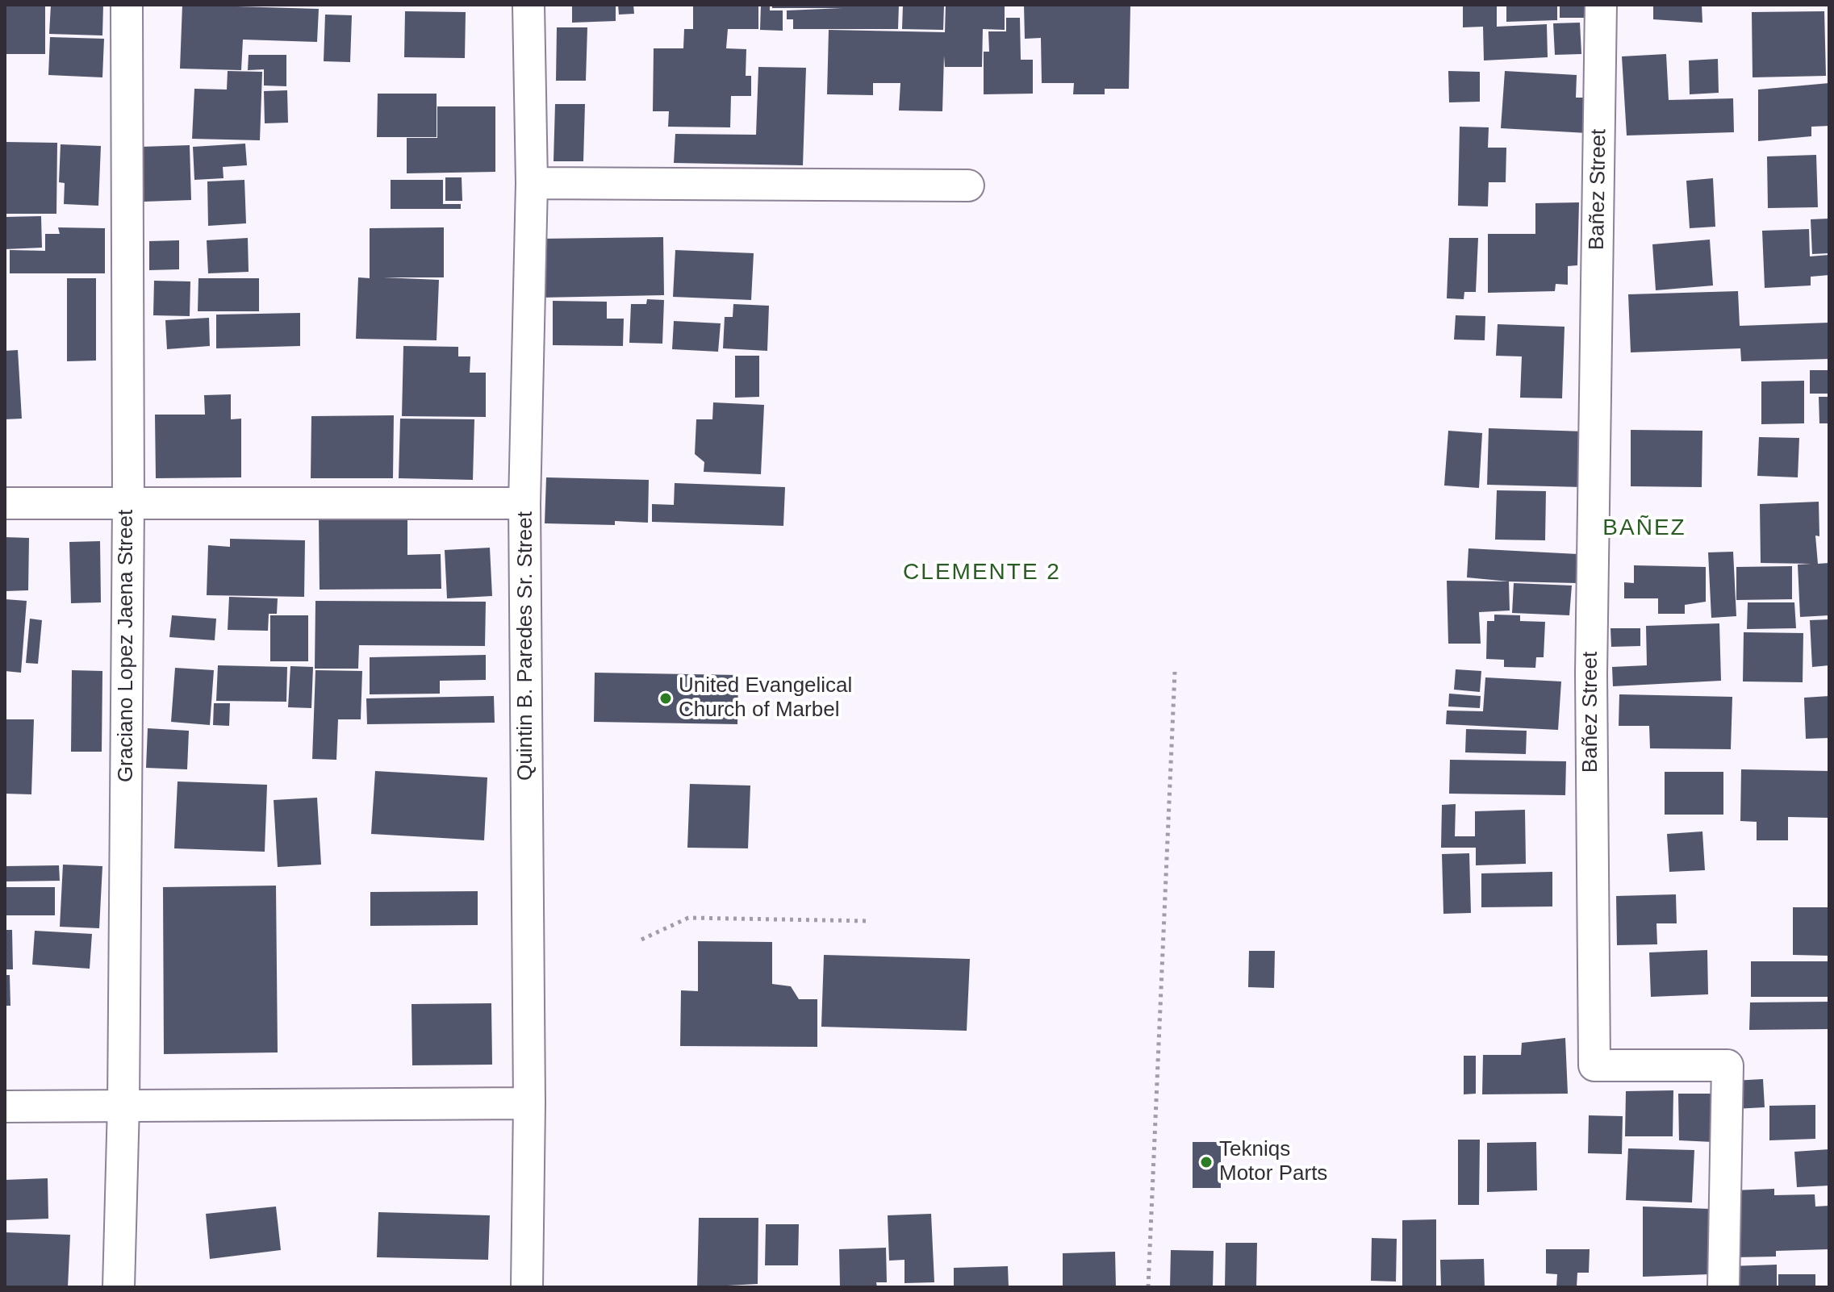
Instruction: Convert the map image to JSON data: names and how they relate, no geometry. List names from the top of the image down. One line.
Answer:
{"streets":{"street":["Bañez Street","Graciano Lopez Jaena Street","Quintin B. Paredes Sr. Street"]},"districts":["BAÑEZ","CLEMENTE 2"],"places":["United Evangelical Church of Marbel","Tekniqs Motor Parts"]}
